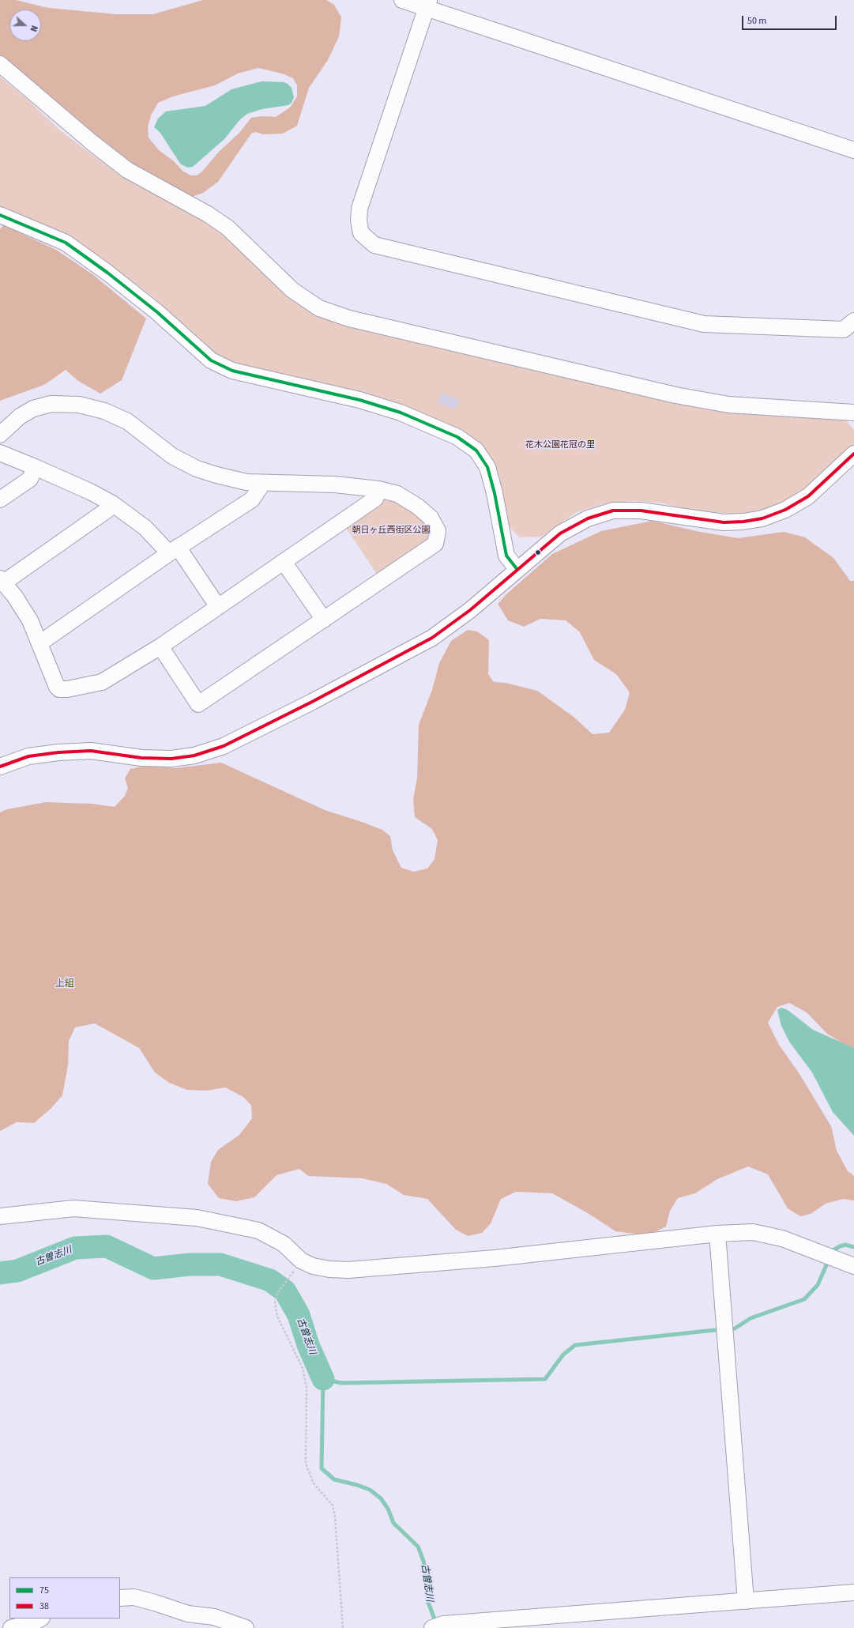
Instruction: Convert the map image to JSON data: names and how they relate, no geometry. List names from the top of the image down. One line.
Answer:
{"districts":["上組"],"water":["古曽志川"],"parks":["花木公園花冠の里","朝日ヶ丘西街区公園"],"lines":["transit line 75","transit line 38"],"legend":["75","38"],"scale_bar":"50 m","north":"right"}
